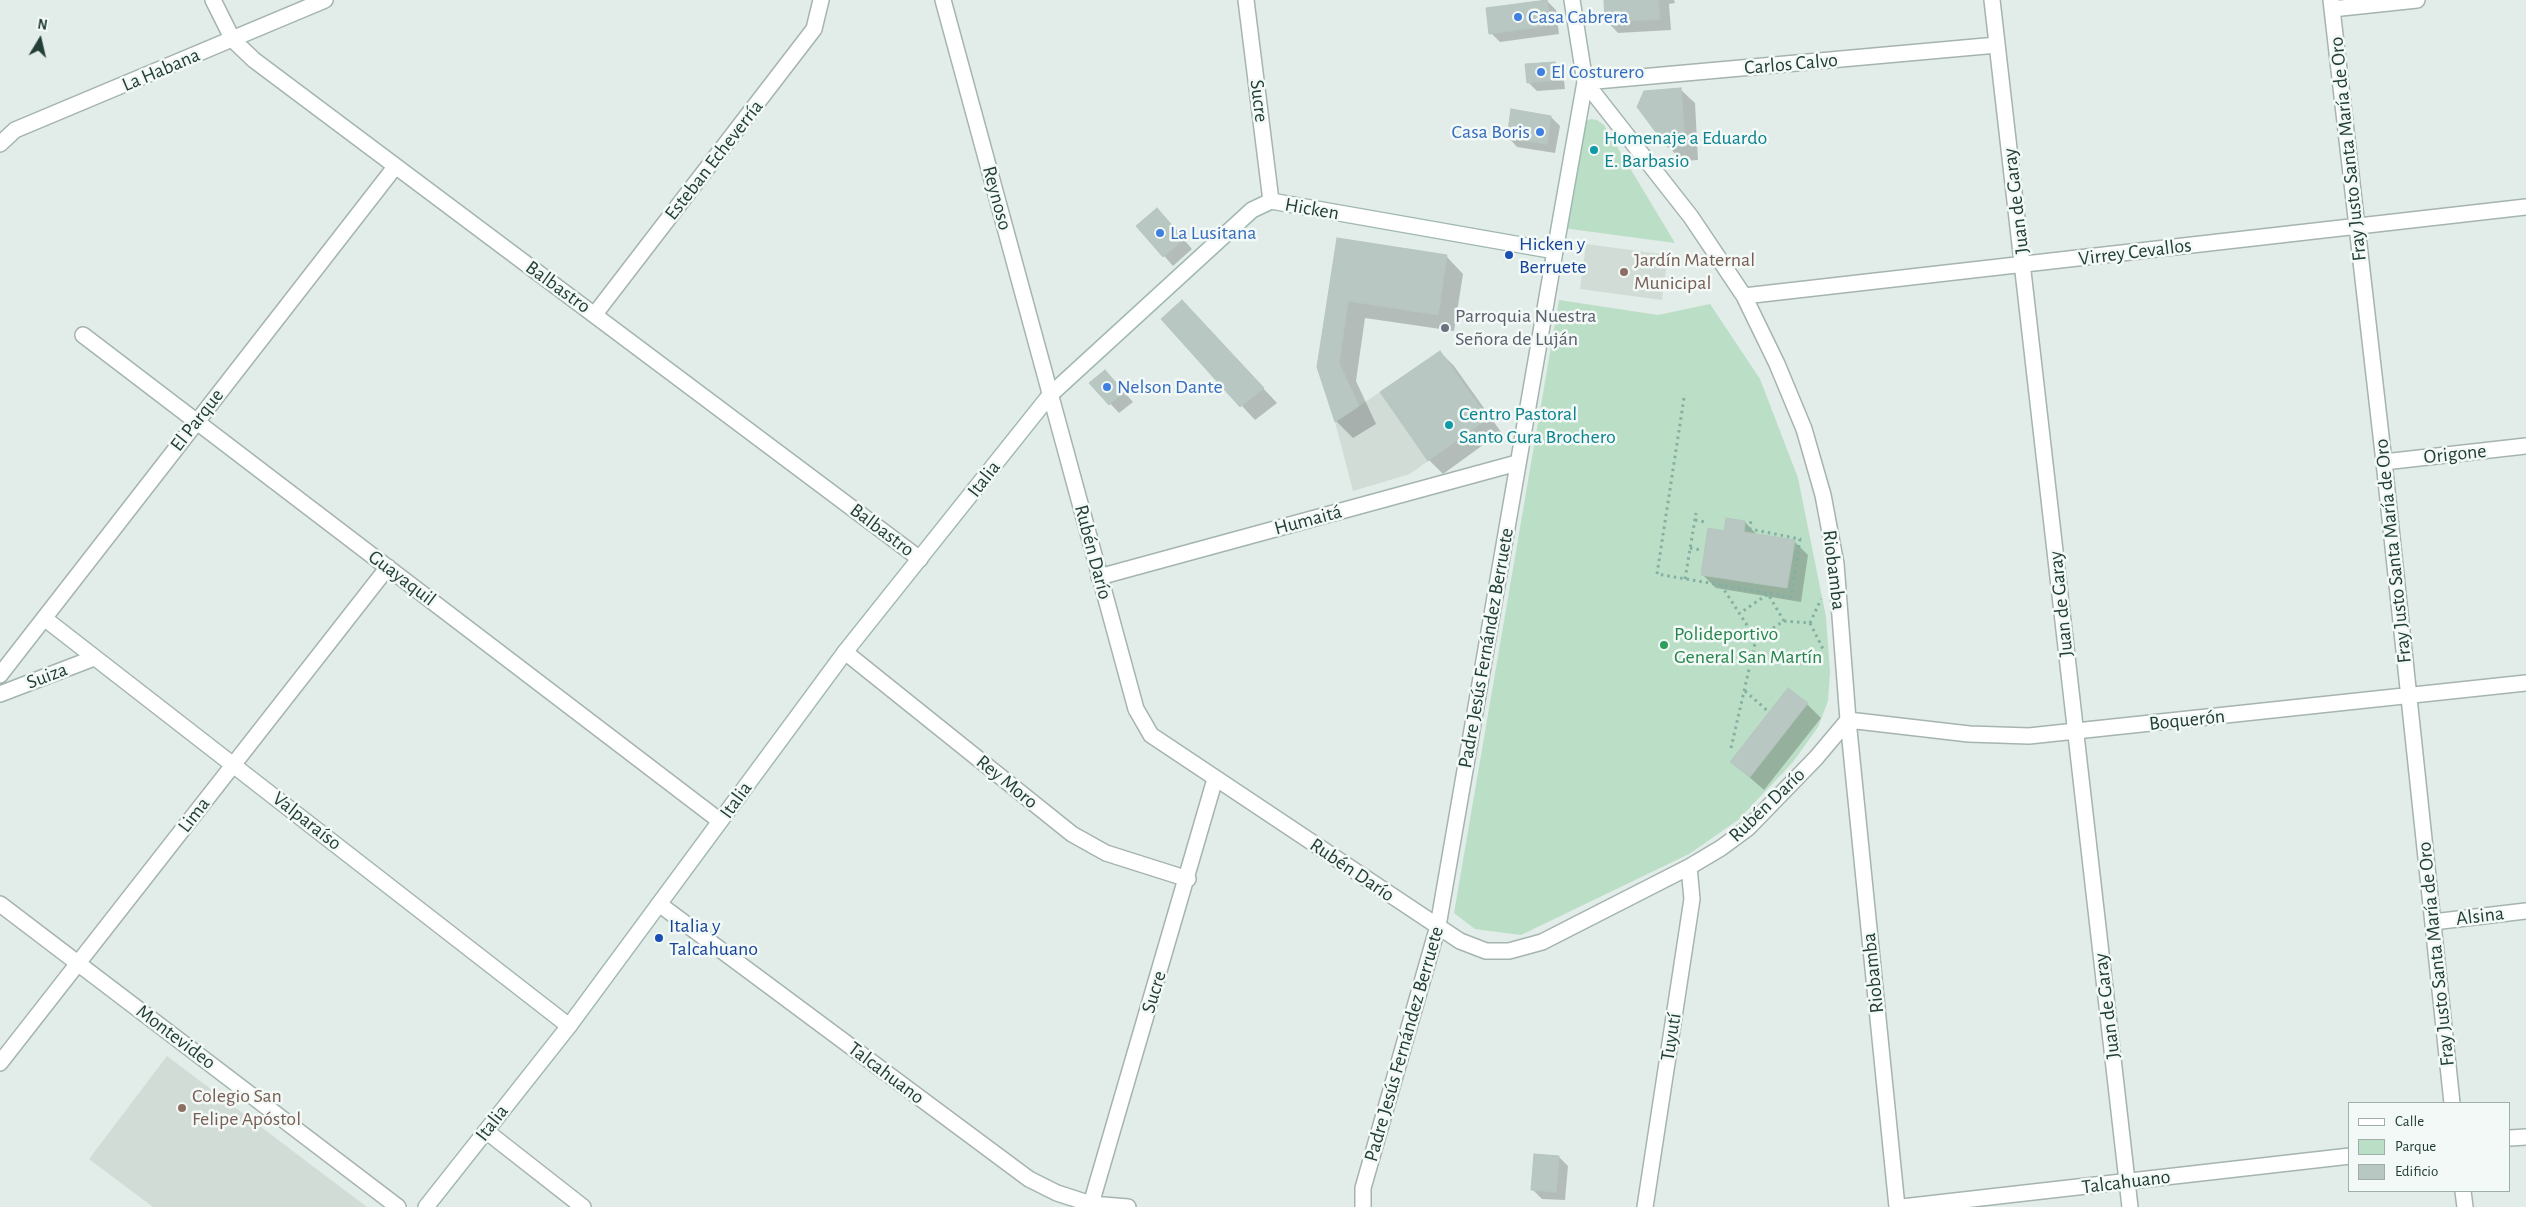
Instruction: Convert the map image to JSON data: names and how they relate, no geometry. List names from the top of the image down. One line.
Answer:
{"streets":{"street":["Carlos Calvo","La Habana","Sucre","Fray Justo Santa María de Oro","Esteban Echeverría","Reynoso","Juan de Garay","Hicken","Virrey Cevallos","Balbastro","El Parque","Origone","Italia","Humaitá","Rubén Darío","Riobamba","Guayaquil","Padre Jesús Fernández Berruete","Suiza","Boquerón","Rey Moro","Lima","Valparaíso","Alsina","Montevideo","Tuyutí","Talcahuano"]},"crossings":[["Carlos Calvo","Juan de Garay"],["Carlos Calvo","Riobamba"],["Carlos Calvo","Padre Jesús Fernández Berruete"],["La Habana","Balbastro"],["Sucre","Hicken"],["Sucre","Rubén Darío"],["Sucre","Rey Moro"],["Sucre","Talcahuano"],["Fray Justo Santa María de Oro","Virrey Cevallos"],["Fray Justo Santa María de Oro","Origone"],["Fray Justo Santa María de Oro","Boquerón"],["Fray Justo Santa María de Oro","Alsina"],["Esteban Echeverría","Balbastro"],["Reynoso","Hicken"],["Reynoso","Italia"],["Reynoso","Rubén Darío"],["Juan de Garay","Virrey Cevallos"],["Juan de Garay","Boquerón"],["Juan de Garay","Talcahuano"],["Hicken","Italia"],["Hicken","Rubén Darío"],["Hicken","Padre Jesús Fernández Berruete"],["Virrey Cevallos","Riobamba"],["Balbastro","El Parque"],["Balbastro","Italia"],["El Parque","Guayaquil"],["El Parque","Valparaíso"],["Italia","Rubén Darío"],["Italia","Guayaquil"],["Italia","Rey Moro"],["Italia","Valparaíso"],["Italia","Talcahuano"],["Humaitá","Rubén Darío"],["Humaitá","Padre Jesús Fernández Berruete"],["Rubén Darío","Riobamba"],["Rubén Darío","Padre Jesús Fernández Berruete"],["Rubén Darío","Boquerón"],["Rubén Darío","Tuyutí"],["Riobamba","Padre Jesús Fernández Berruete"],["Riobamba","Boquerón"],["Guayaquil","Lima"],["Suiza","Valparaíso"],["Lima","Valparaíso"],["Lima","Montevideo"]],"places":["Casa Cabrera","El Costurero","Casa Boris","Homenaje a Eduardo E. Barbasio","La Lusitana","Hicken y Berruete","Jardín Maternal Municipal","Parroquia Nuestra Señora de Luján","Nelson Dante","Centro Pastoral Santo Cura Brochero","Polideportivo General San Martín","Italia y Talcahuano","Colegio San Felipe Apóstol"],"legend":["Calle","Parque","Edificio"],"north":"top"}
